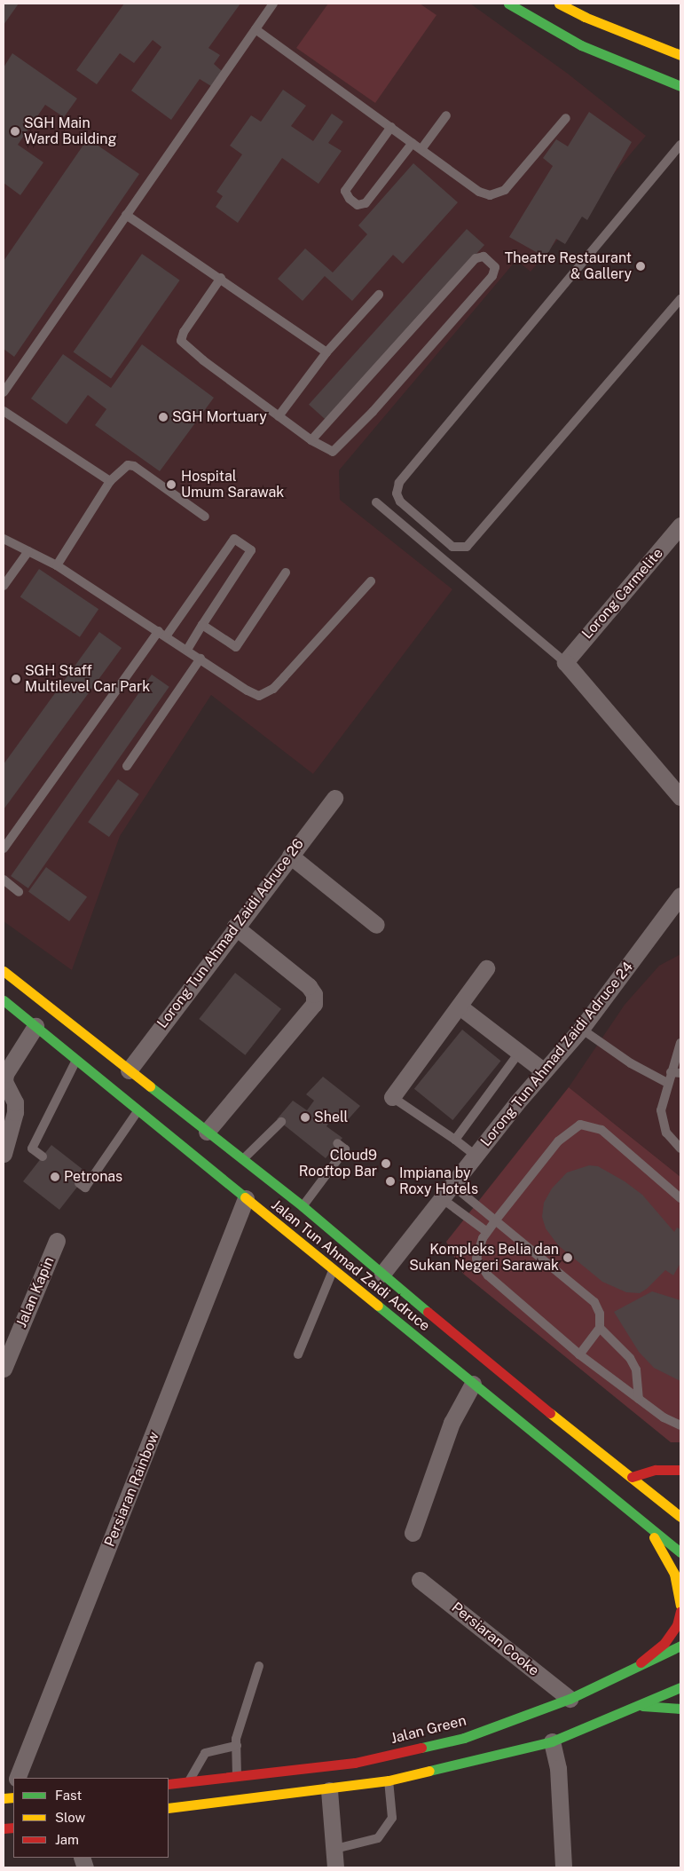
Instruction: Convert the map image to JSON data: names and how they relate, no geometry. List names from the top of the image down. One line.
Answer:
{"streets":{"main road":["Jalan Tun Ahmad Zaidi Adruce","Jalan Green"],"street":["Lorong Carmelite","Lorong Tun Ahmad Zaidi Adruce 26","Lorong Tun Ahmad Zaidi Adruce 24","Jalan Kapin","Persiaran Rainbow","Persiaran Cooke"]},"crossings":[["Lorong Tun Ahmad Zaidi Adruce 26","Jalan Tun Ahmad Zaidi Adruce"],["Lorong Tun Ahmad Zaidi Adruce 24","Jalan Tun Ahmad Zaidi Adruce"],["Jalan Tun Ahmad Zaidi Adruce","Persiaran Rainbow"],["Persiaran Cooke","Jalan Green"]],"places":["SGH Main Ward Building","Theatre Restaurant & Gallery","SGH Mortuary","Hospital Umum Sarawak","SGH Staff Multilevel Car Park","Shell","Cloud9 Rooftop Bar","Petronas","Impiana by Roxy Hotels","Kompleks Belia dan Sukan Negeri Sarawak"],"legend":["Fast","Slow","Jam"]}
